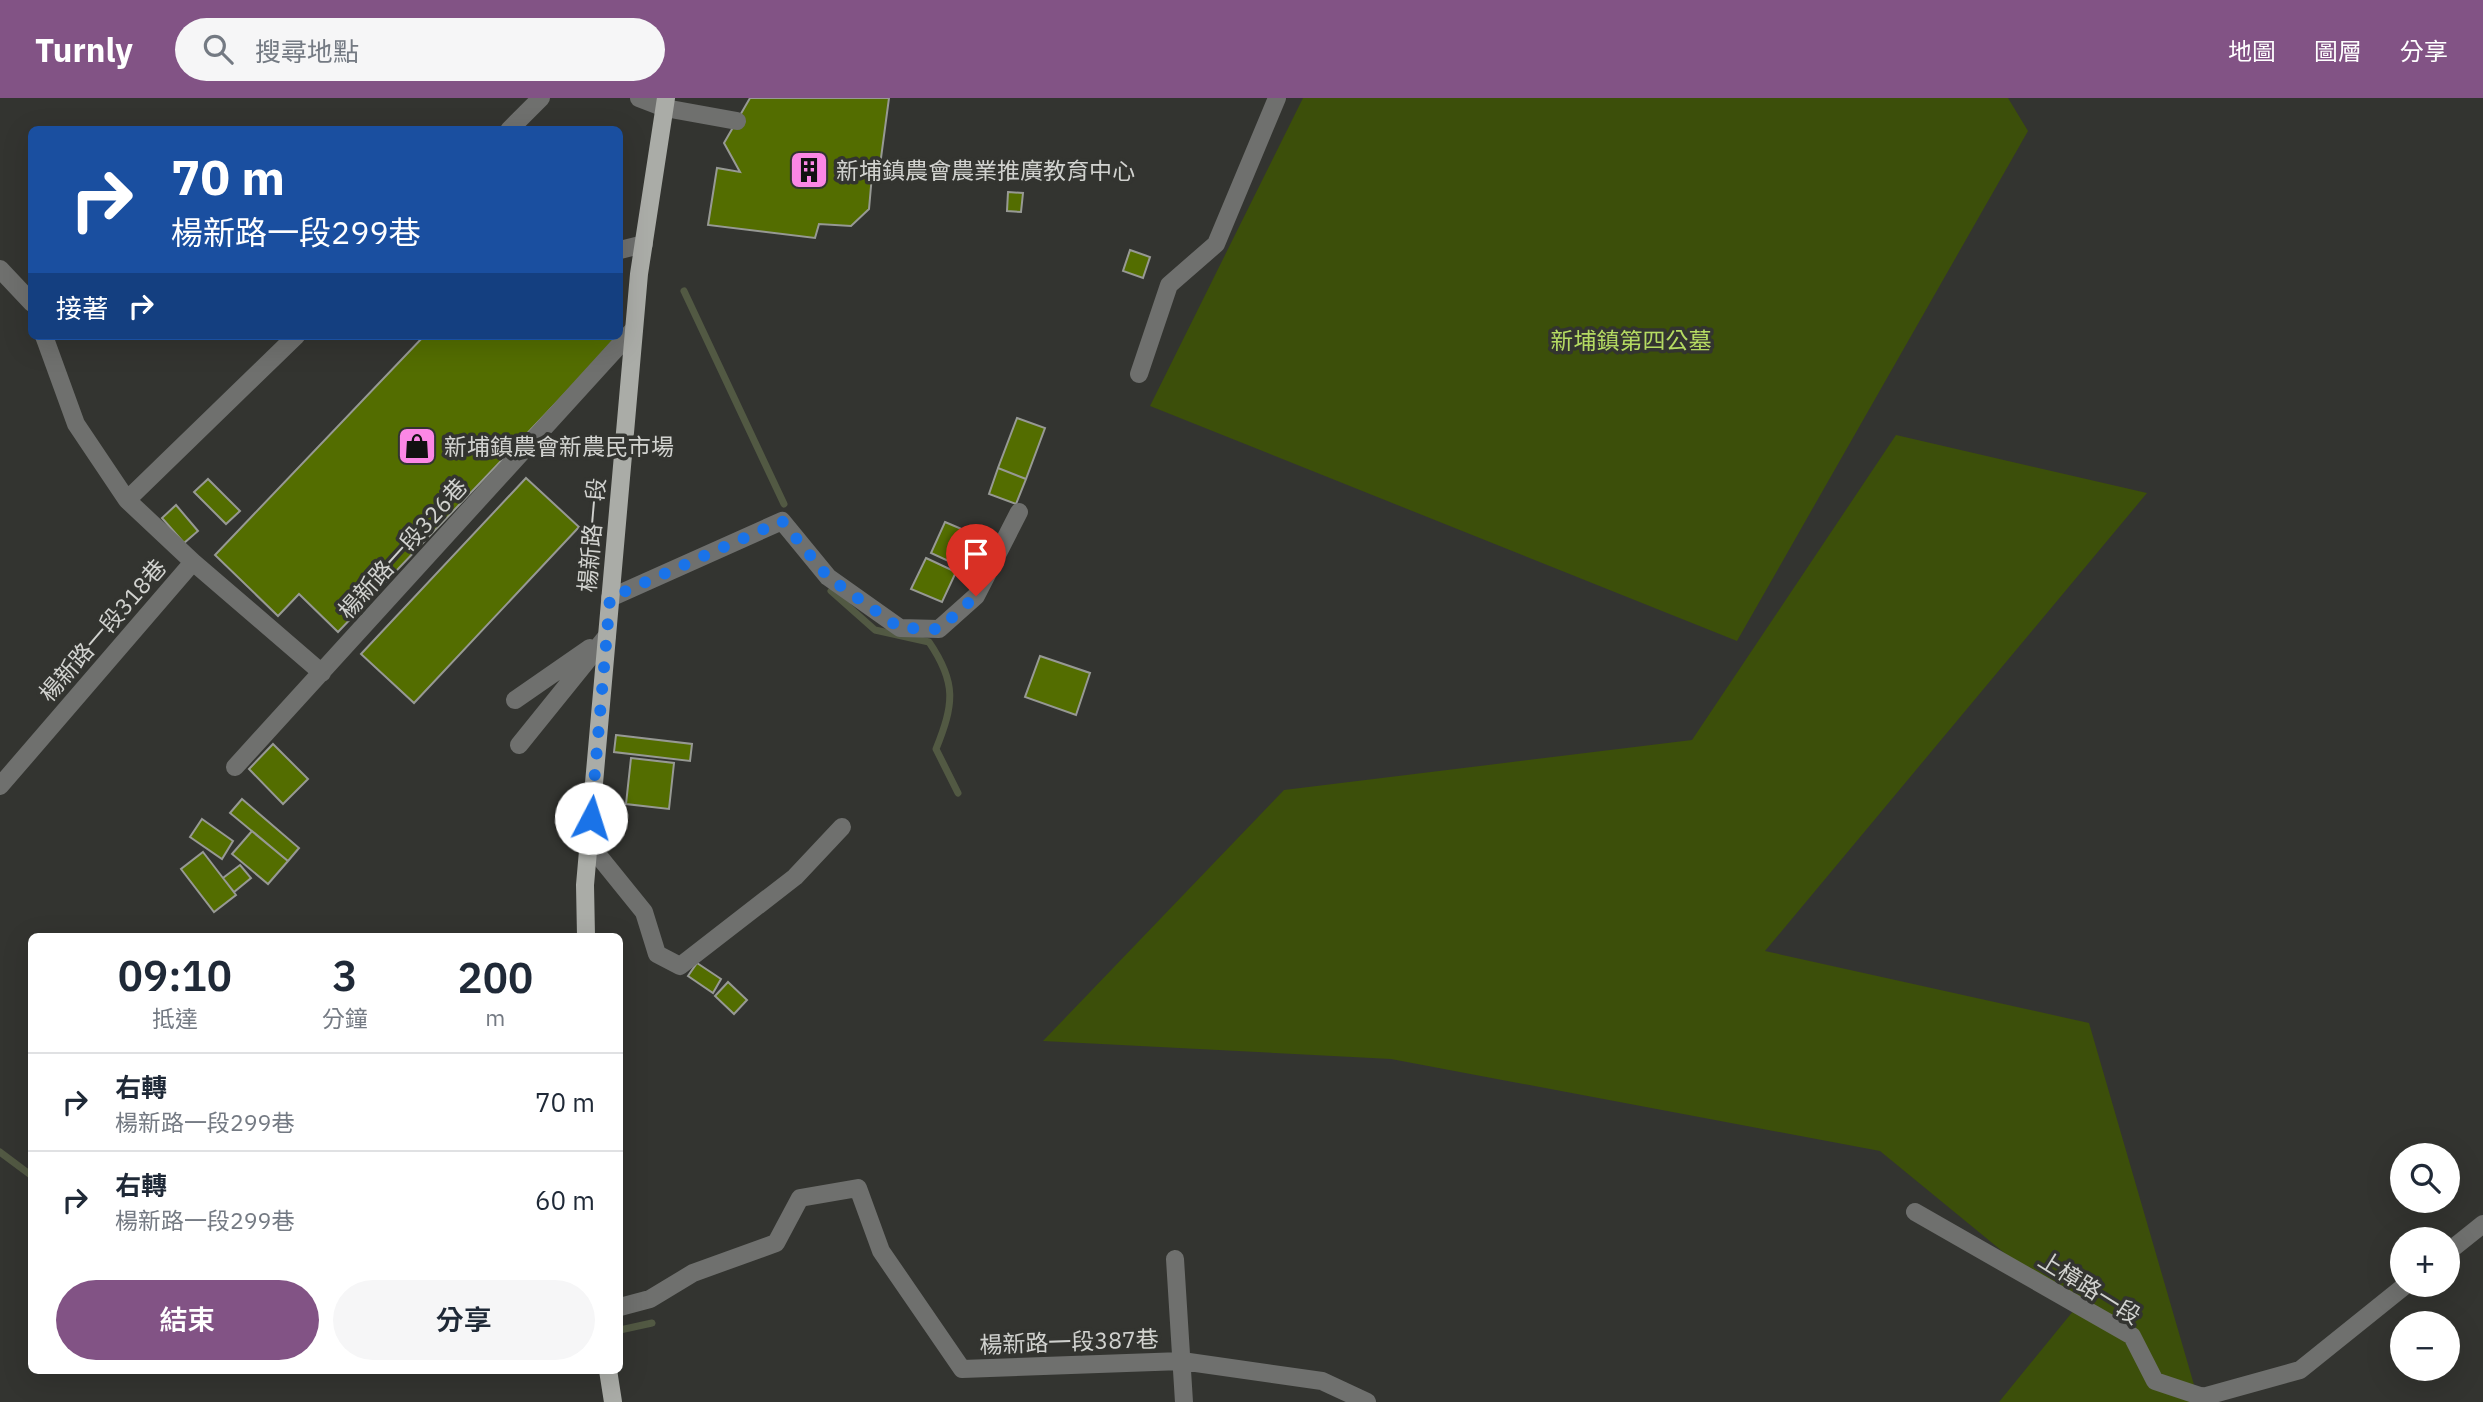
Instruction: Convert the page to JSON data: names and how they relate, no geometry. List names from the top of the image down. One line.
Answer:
{"streets":{"main road":["楊新路一段"],"street":["楊新路一段326巷","楊新路一段318巷","上樟路一段","楊新路一段387巷"]},"crossings":[["楊新路一段","楊新路一段326巷"]],"parks":["新埔鎮第四公墓"],"places":{"building":["新埔鎮農會農業推廣教育中心"],"shop":["新埔鎮農會新農民市場"]},"page":{"header":"Turnly","search":"搜尋地點","nav":["地圖","圖層","分享"],"turn":["70 m","楊新路一段299巷"],"then":"接著","eta":["09:10","抵達","3","分鐘","200","m"],"list":[{"name":"右轉","note":"楊新路一段299巷","value":"70 m"},{"name":"右轉","note":"楊新路一段299巷","value":"60 m"}],"map_buttons":["+","−"],"buttons":["結束","分享"]}}
